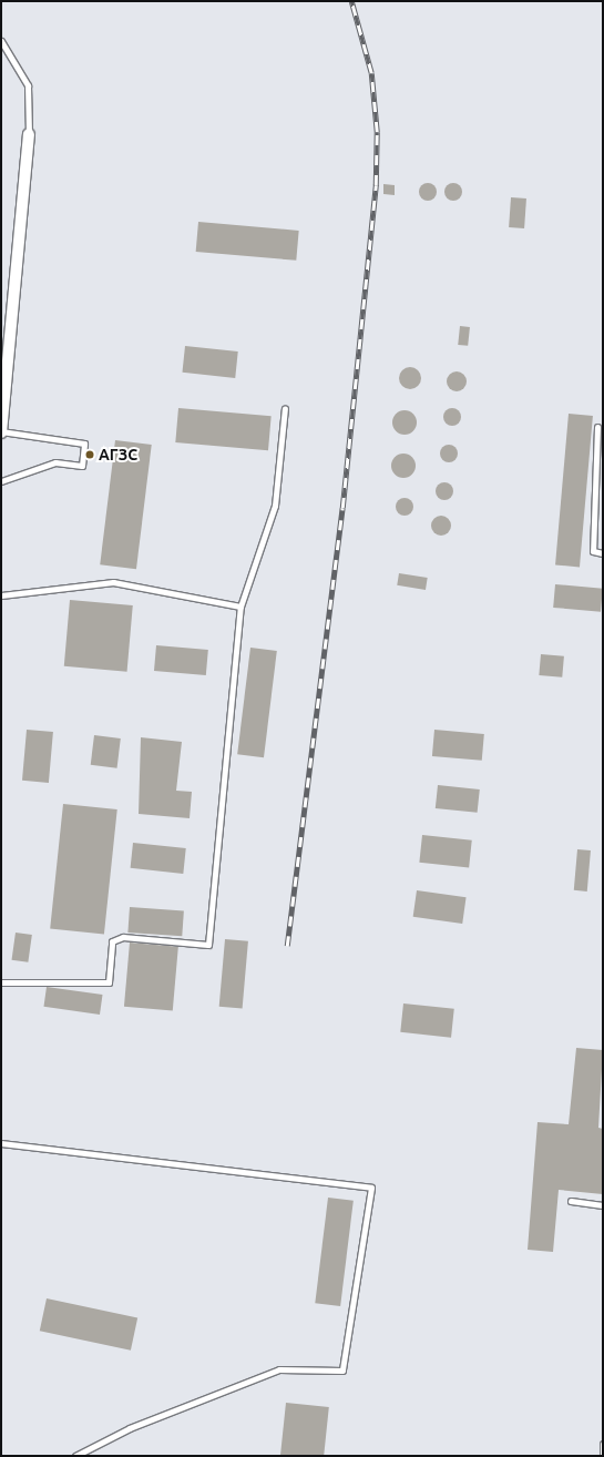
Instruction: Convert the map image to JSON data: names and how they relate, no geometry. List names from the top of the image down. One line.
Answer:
{"places":["АГЗС"]}
